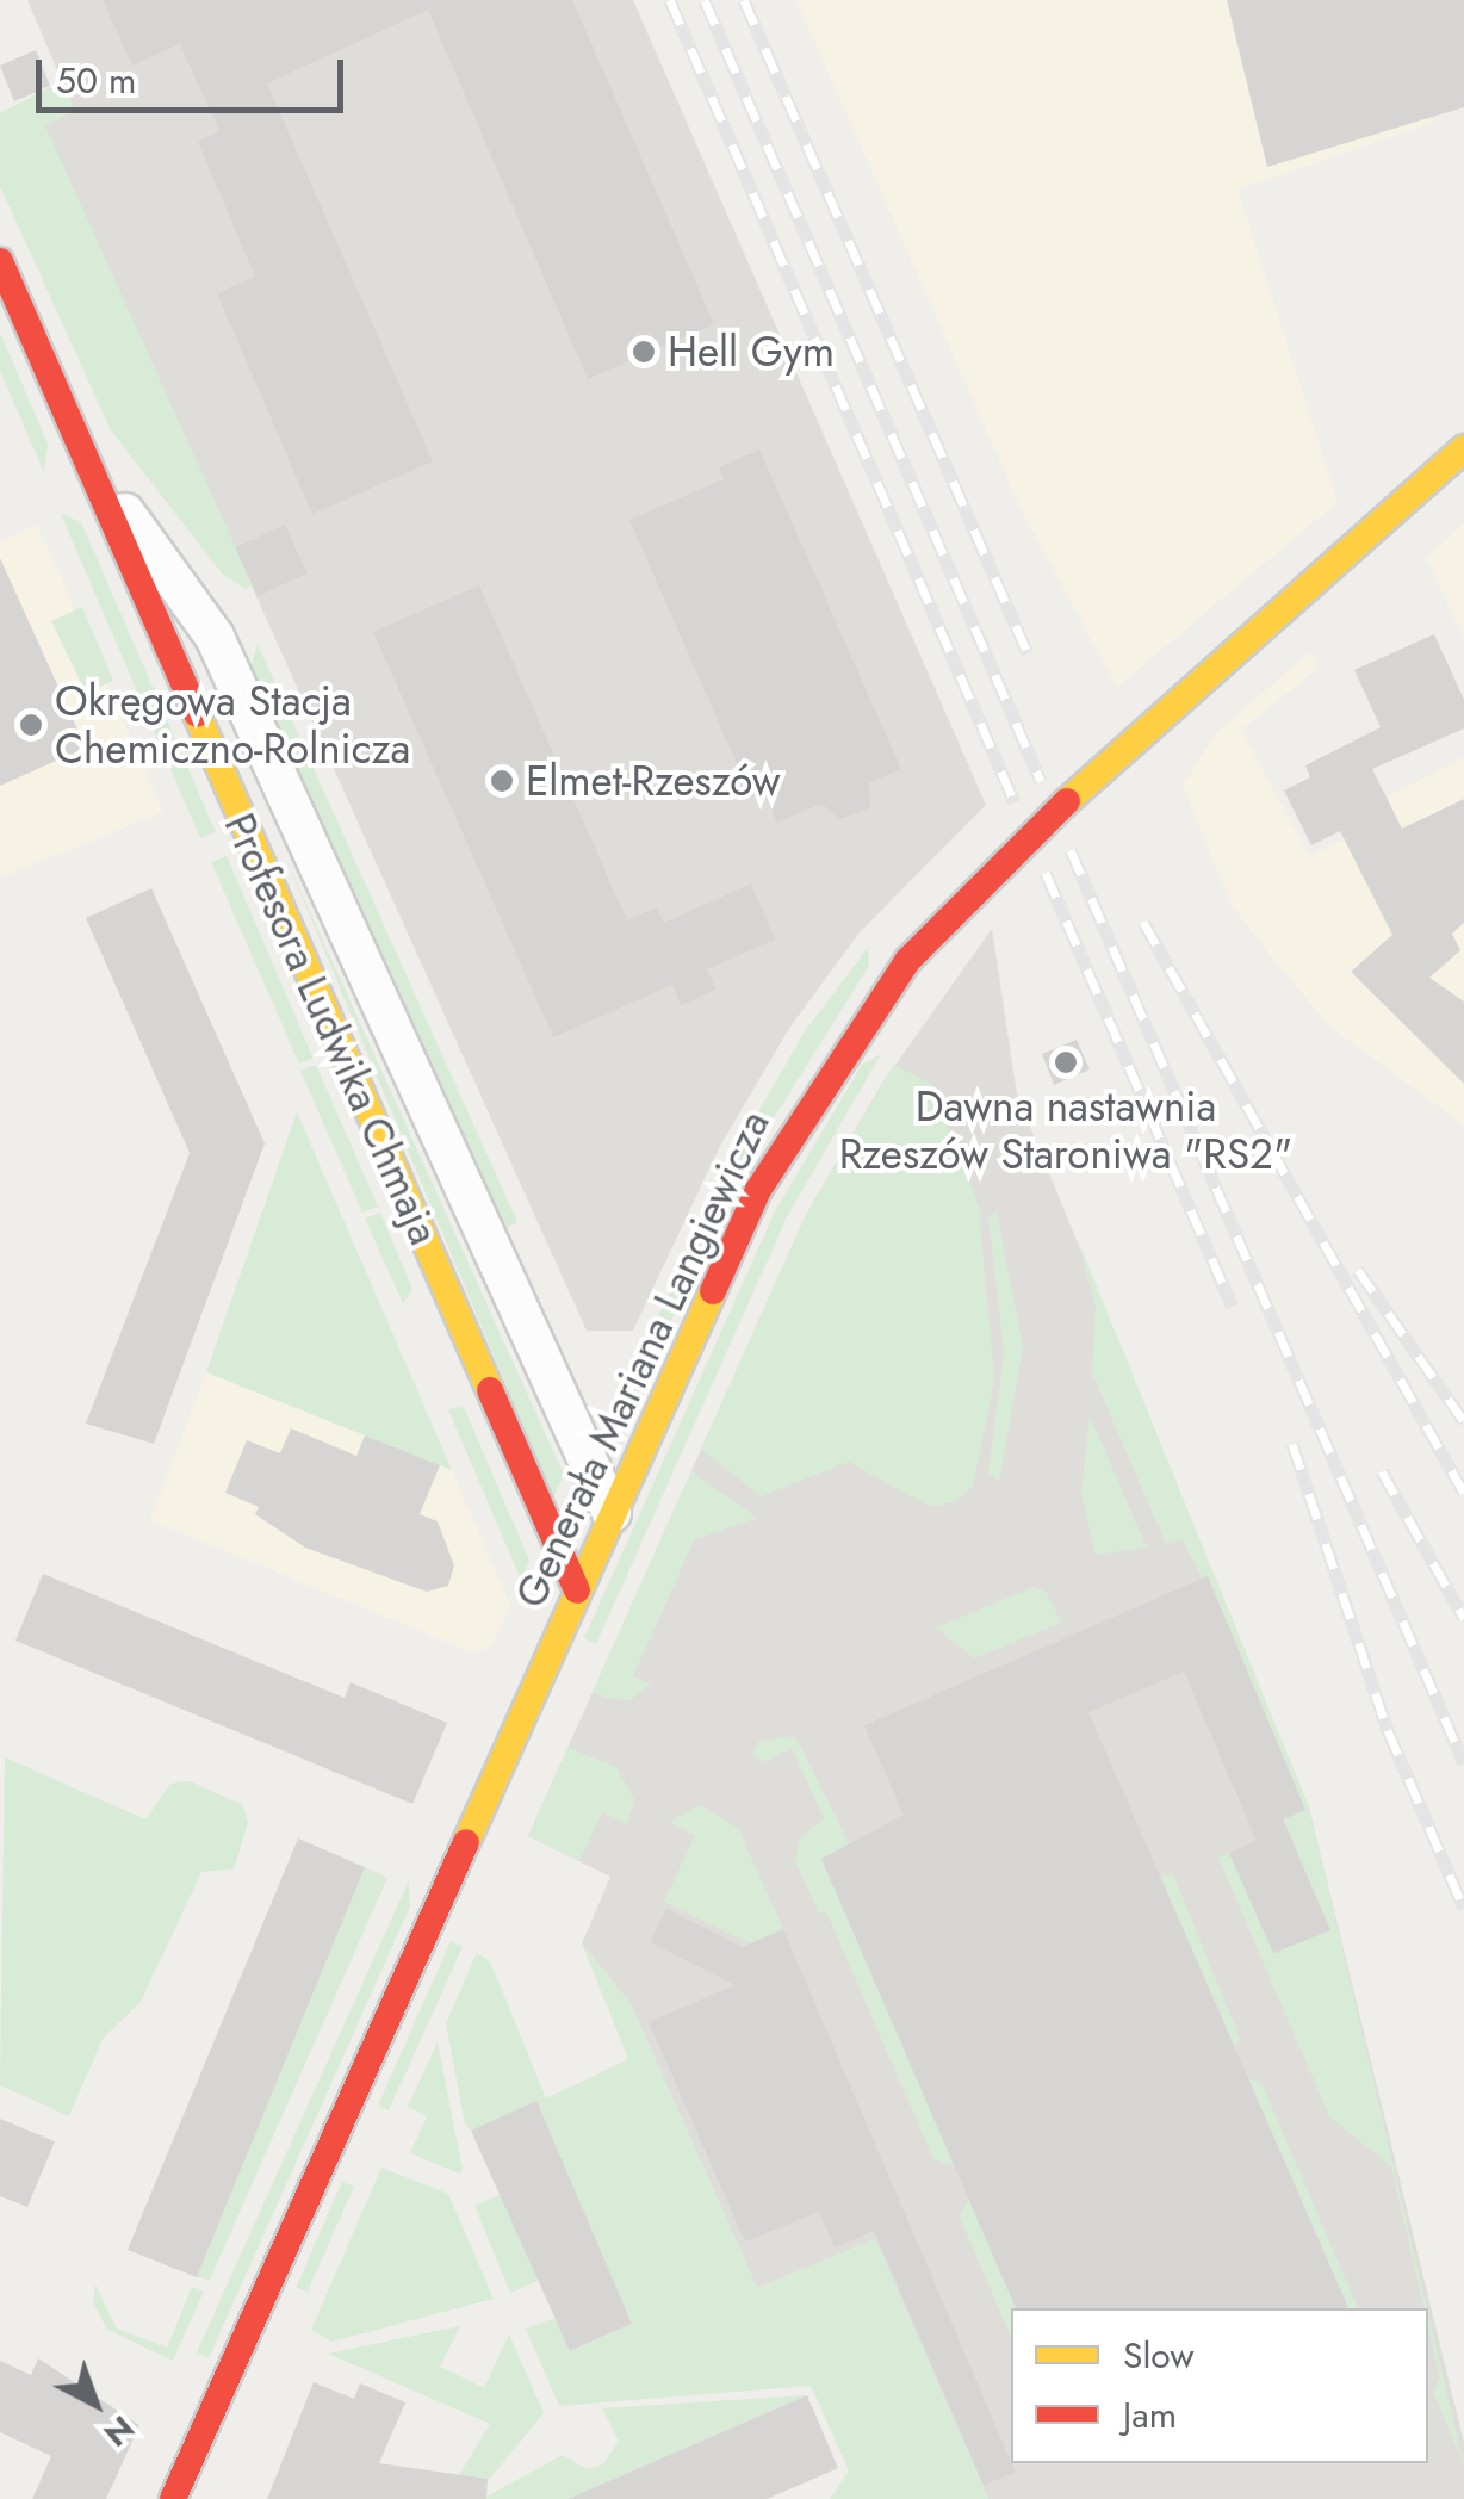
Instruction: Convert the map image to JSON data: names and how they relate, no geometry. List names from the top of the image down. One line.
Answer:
{"streets":{"street":["Profesora Ludwika Chmaja","Generała Mariana Langiewicza"]},"crossings":[["Profesora Ludwika Chmaja","Generała Mariana Langiewicza"]],"places":["Hell Gym","Okręgowa Stacja Chemiczno-Rolnicza","Elmet-Rzeszów","Dawna nastawnia Rzeszów Staroniwa \"RS2\""],"legend":["Slow","Jam"],"scale_bar":"50 m","north":"bottom right"}
